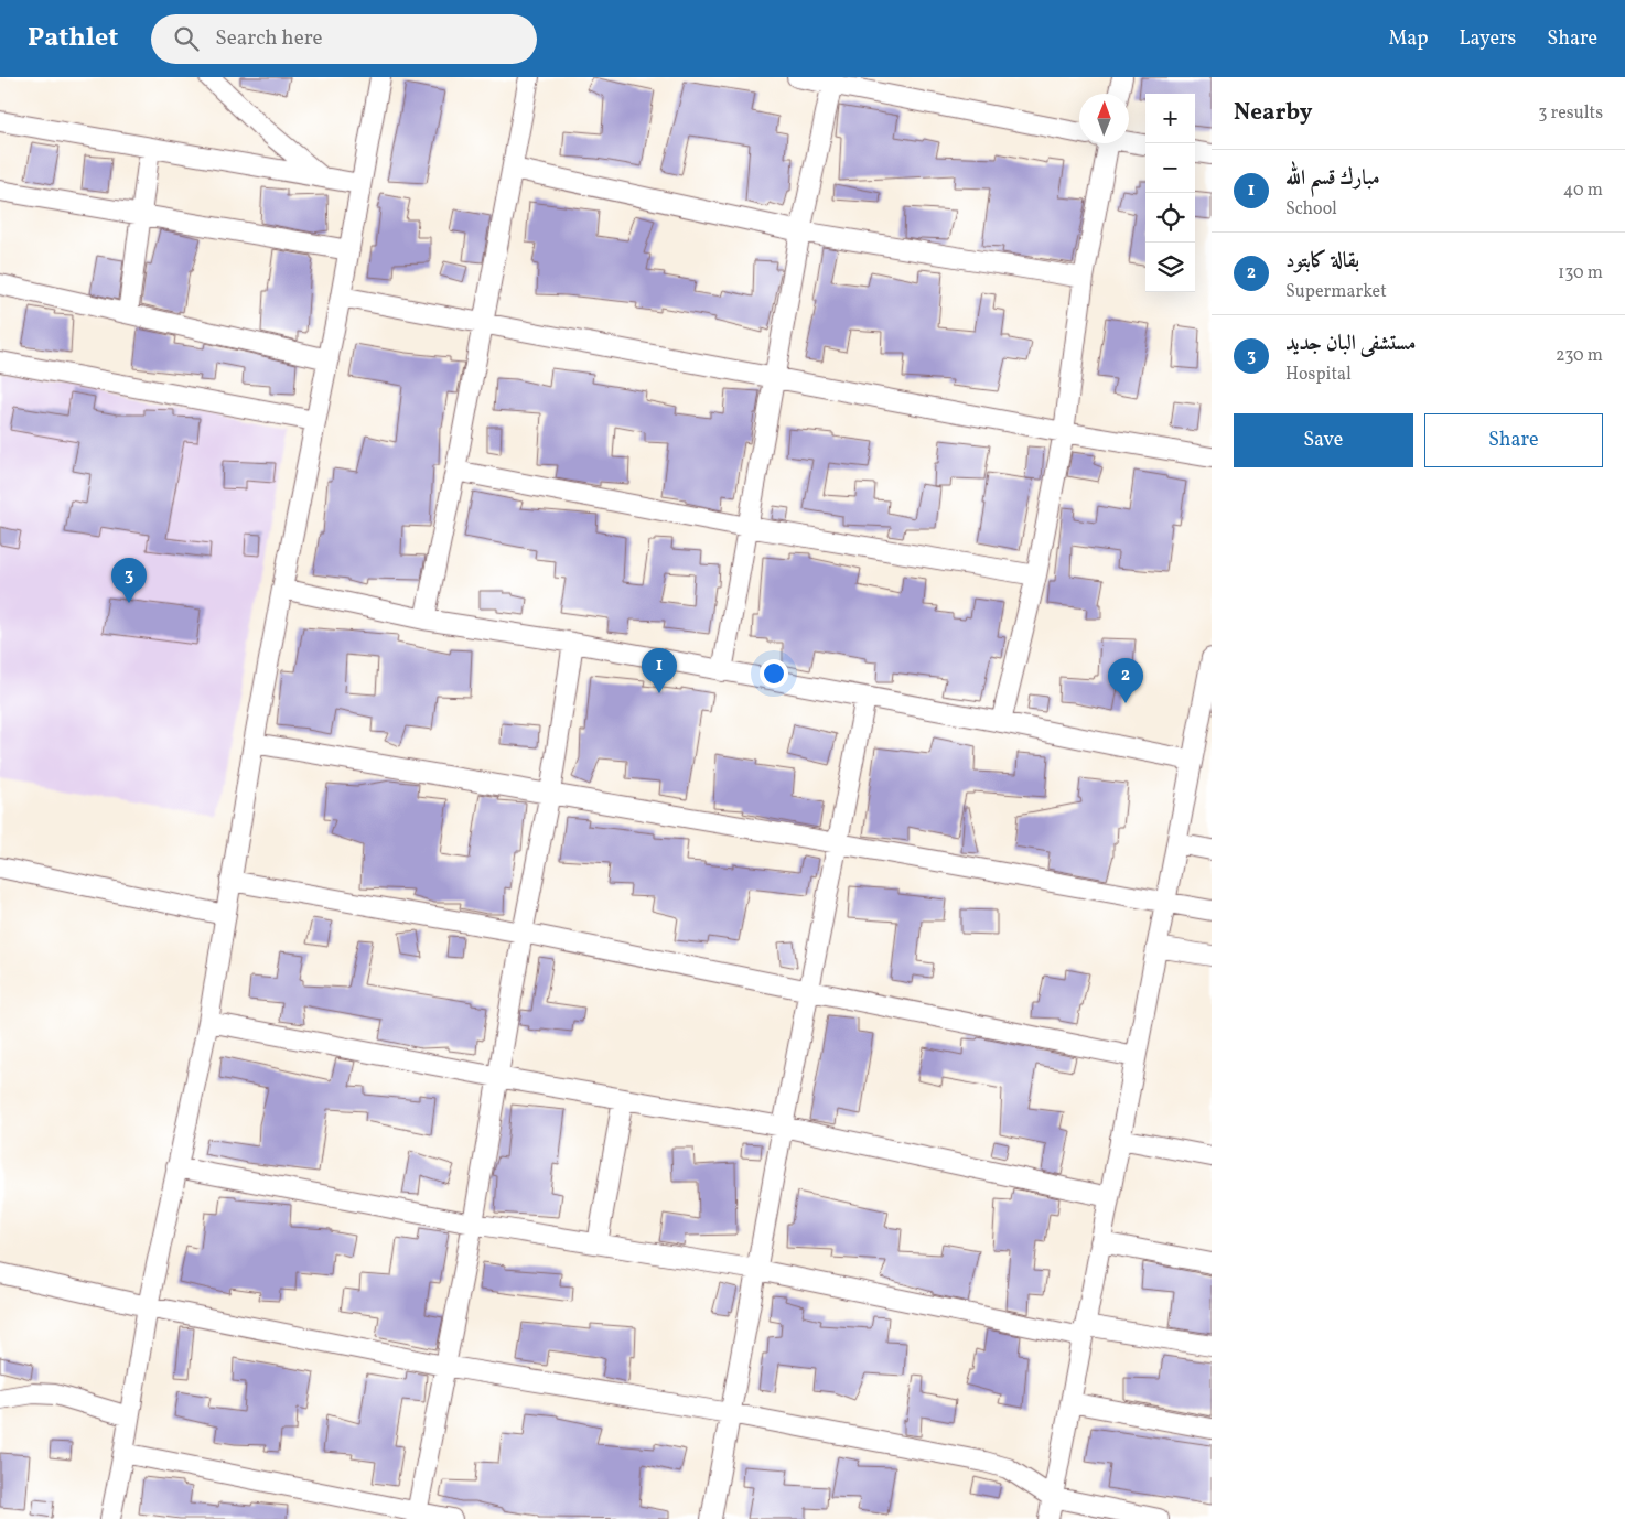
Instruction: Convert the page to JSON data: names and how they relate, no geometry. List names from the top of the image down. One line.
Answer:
{"north":"top","page":{"header":"Pathlet","search":"Search here","nav":["Map","Layers","Share"],"heading":["Nearby","3 results"],"map_buttons":["+","−"],"list":[{"mark":"1","name":"مبارك قسم الله","note":"School","value":"40 m"},{"mark":"2","name":"بقالة كابتود","note":"Supermarket","value":"130 m"},{"mark":"3","name":"مستشفى البان جديد","note":"Hospital","value":"230 m"}],"buttons":["Save","Share"],"pins":["3","1","2"]}}
